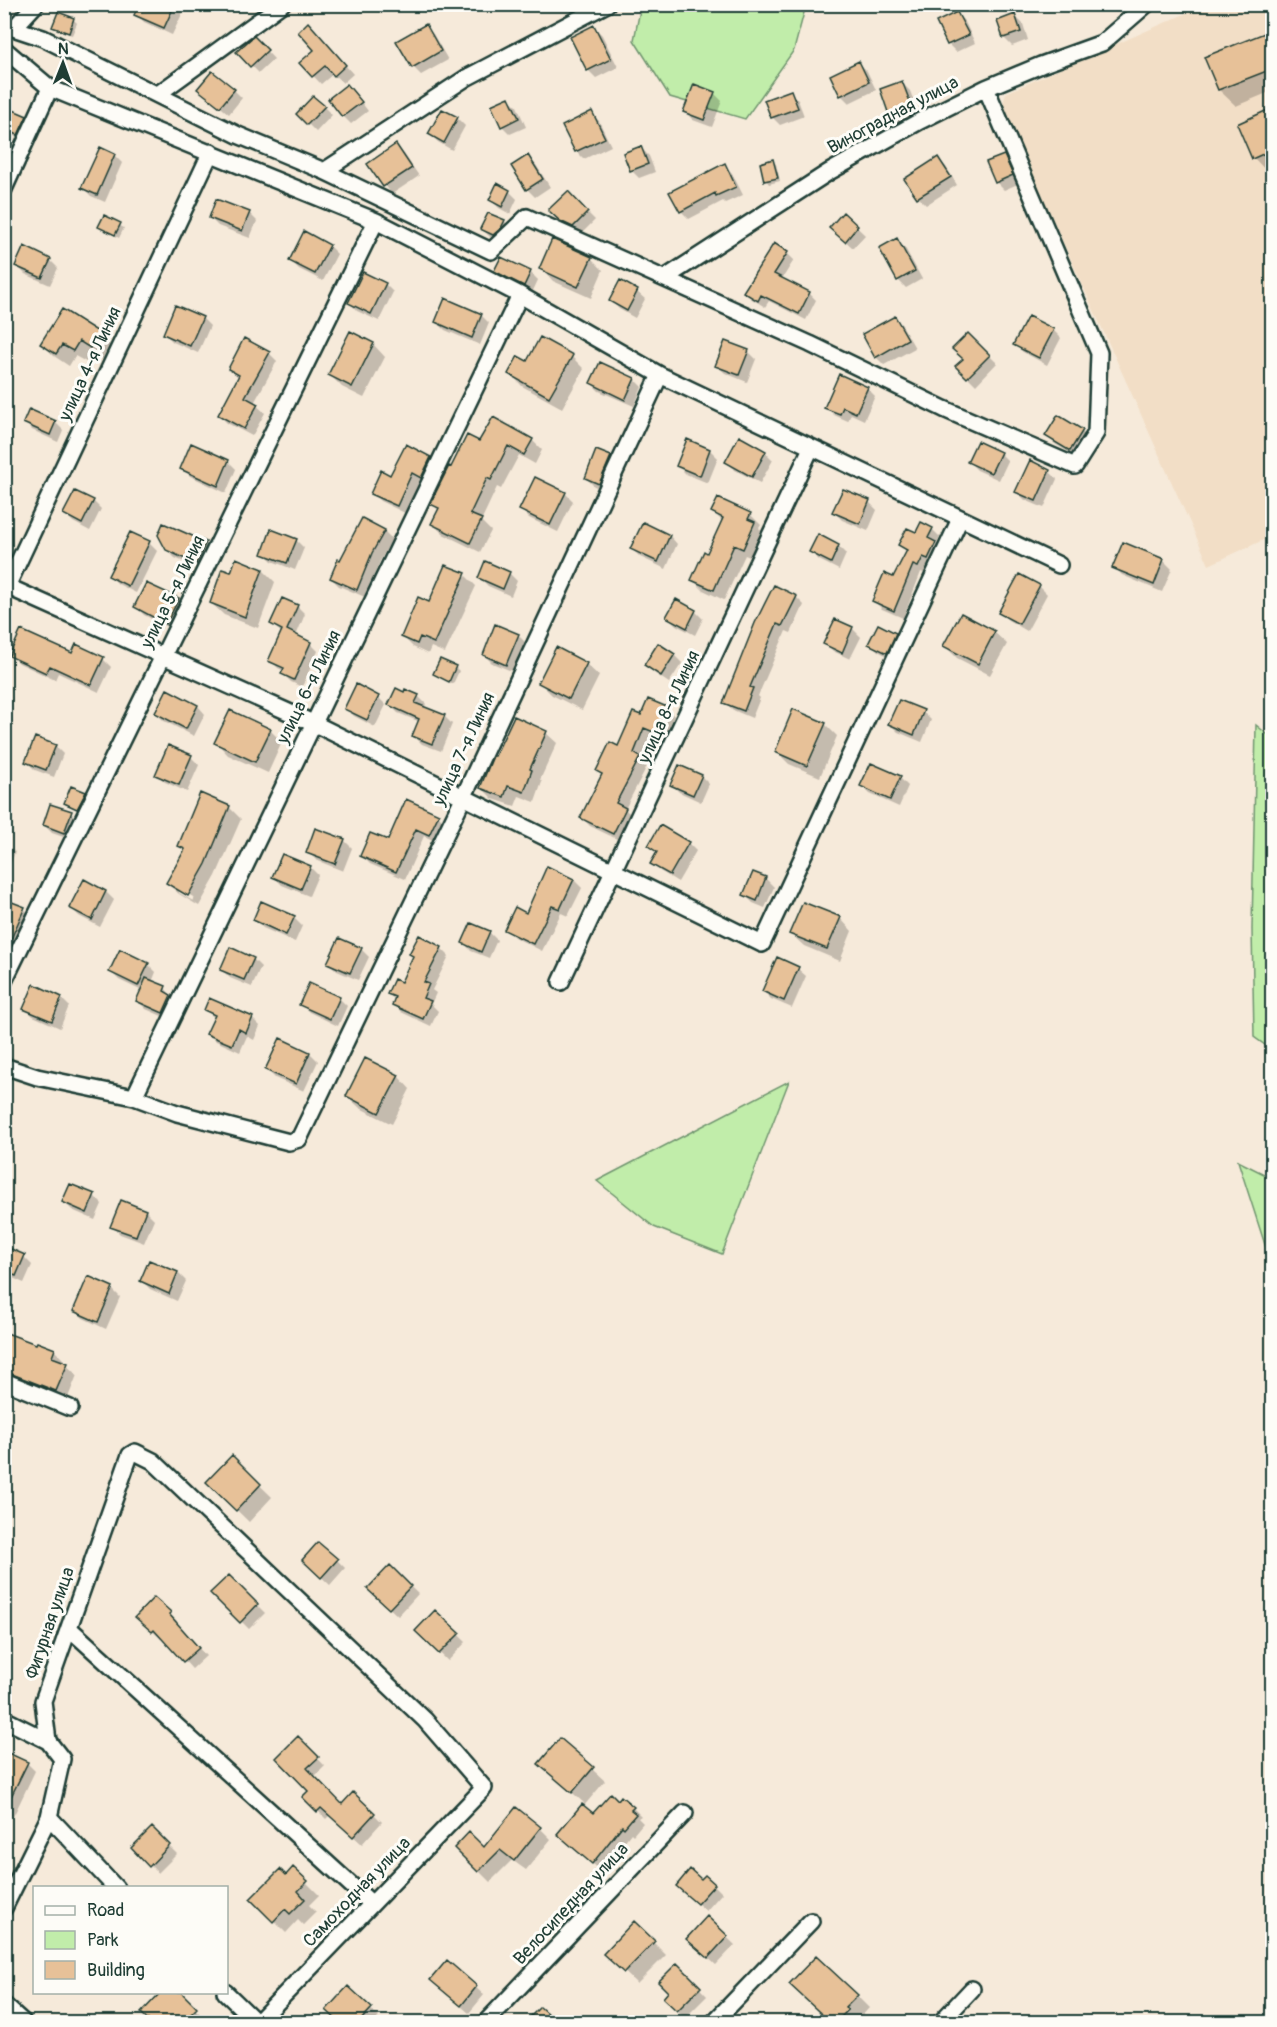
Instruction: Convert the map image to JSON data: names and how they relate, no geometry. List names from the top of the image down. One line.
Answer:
{"streets":{"street":["Виноградная улица","улица 4-я Линия","улица 5-я Линия","улица 6-я Линия","улица 8-я Линия","улица 7-я Линия","Фигурная улица","Самоходная улица","Велосипедная улица"]},"crossings":[["улица 6-я Линия","улица 7-я Линия"],["Фигурная улица","Самоходная улица"]],"legend":["Road","Park","Building"],"north":"top"}
